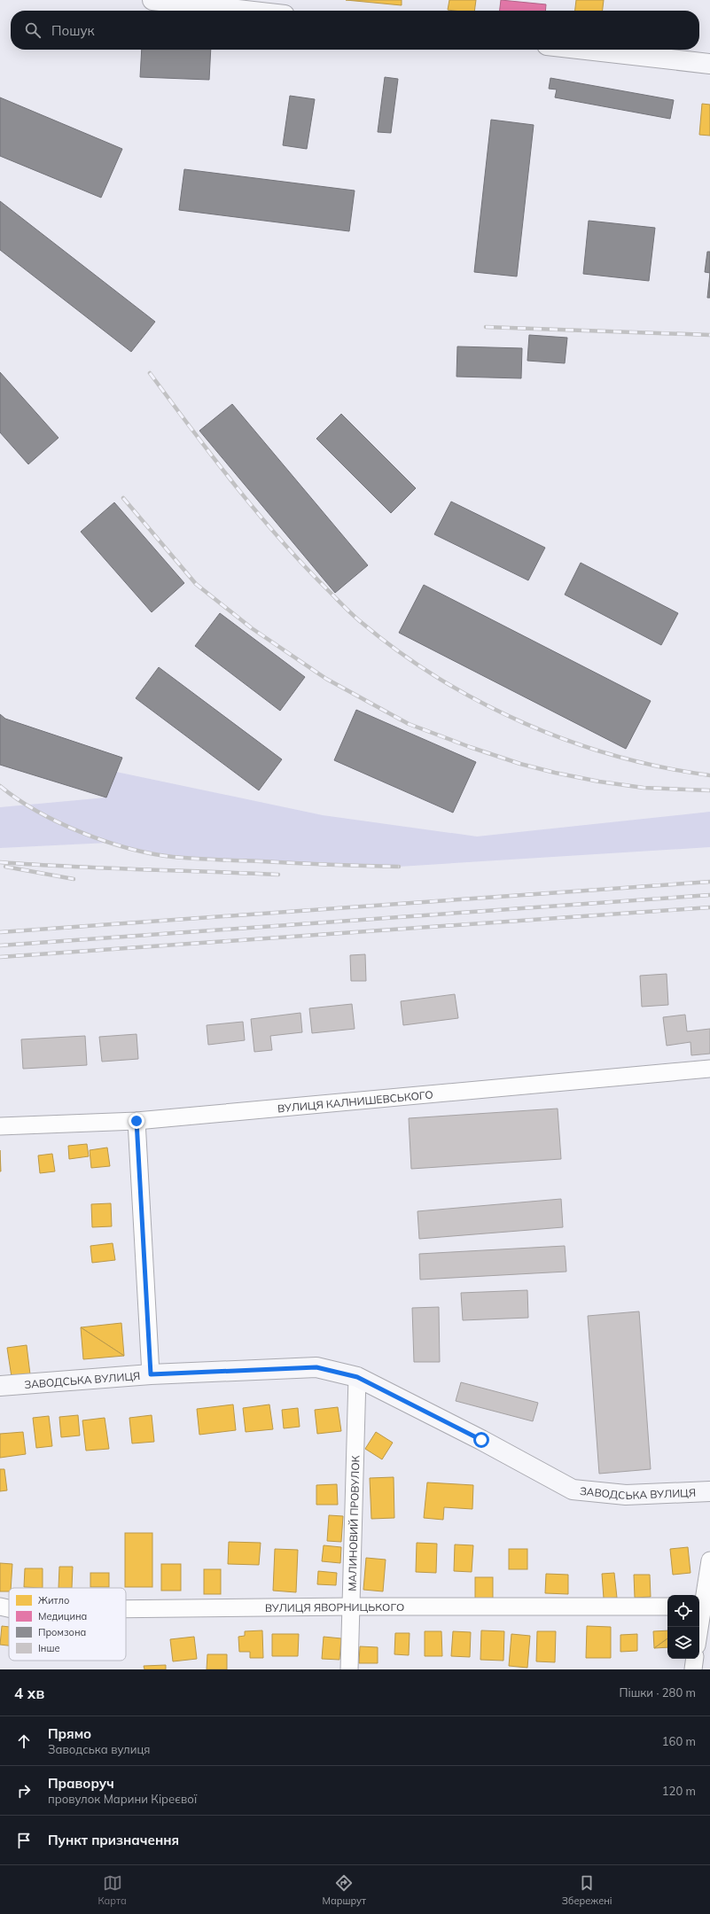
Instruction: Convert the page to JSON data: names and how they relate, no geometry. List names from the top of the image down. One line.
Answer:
{"streets":{"street":["ВУЛИЦЯ КАЛНИШЕВСЬКОГО","ЗАВОДСЬКА ВУЛИЦЯ","МАЛИНОВИЙ ПРОВУЛОК","ВУЛИЦЯ ЯВОРНИЦЬКОГО"]},"crossings":[["ЗАВОДСЬКА ВУЛИЦЯ","МАЛИНОВИЙ ПРОВУЛОК"],["МАЛИНОВИЙ ПРОВУЛОК","ВУЛИЦЯ ЯВОРНИЦЬКОГО"]],"legend":["Житло","Медицина","Промзона","Інше"],"page":{"search":"Пошук","heading":["4 хв","Пішки · 280 m"],"list":[["Прямо","Заводська вулиця","160 m"],["Праворуч","провулок Марини Кіреєвої","120 m"],"Пункт призначення"],"nav":["Карта","Маршрут","Збережені"]}}
